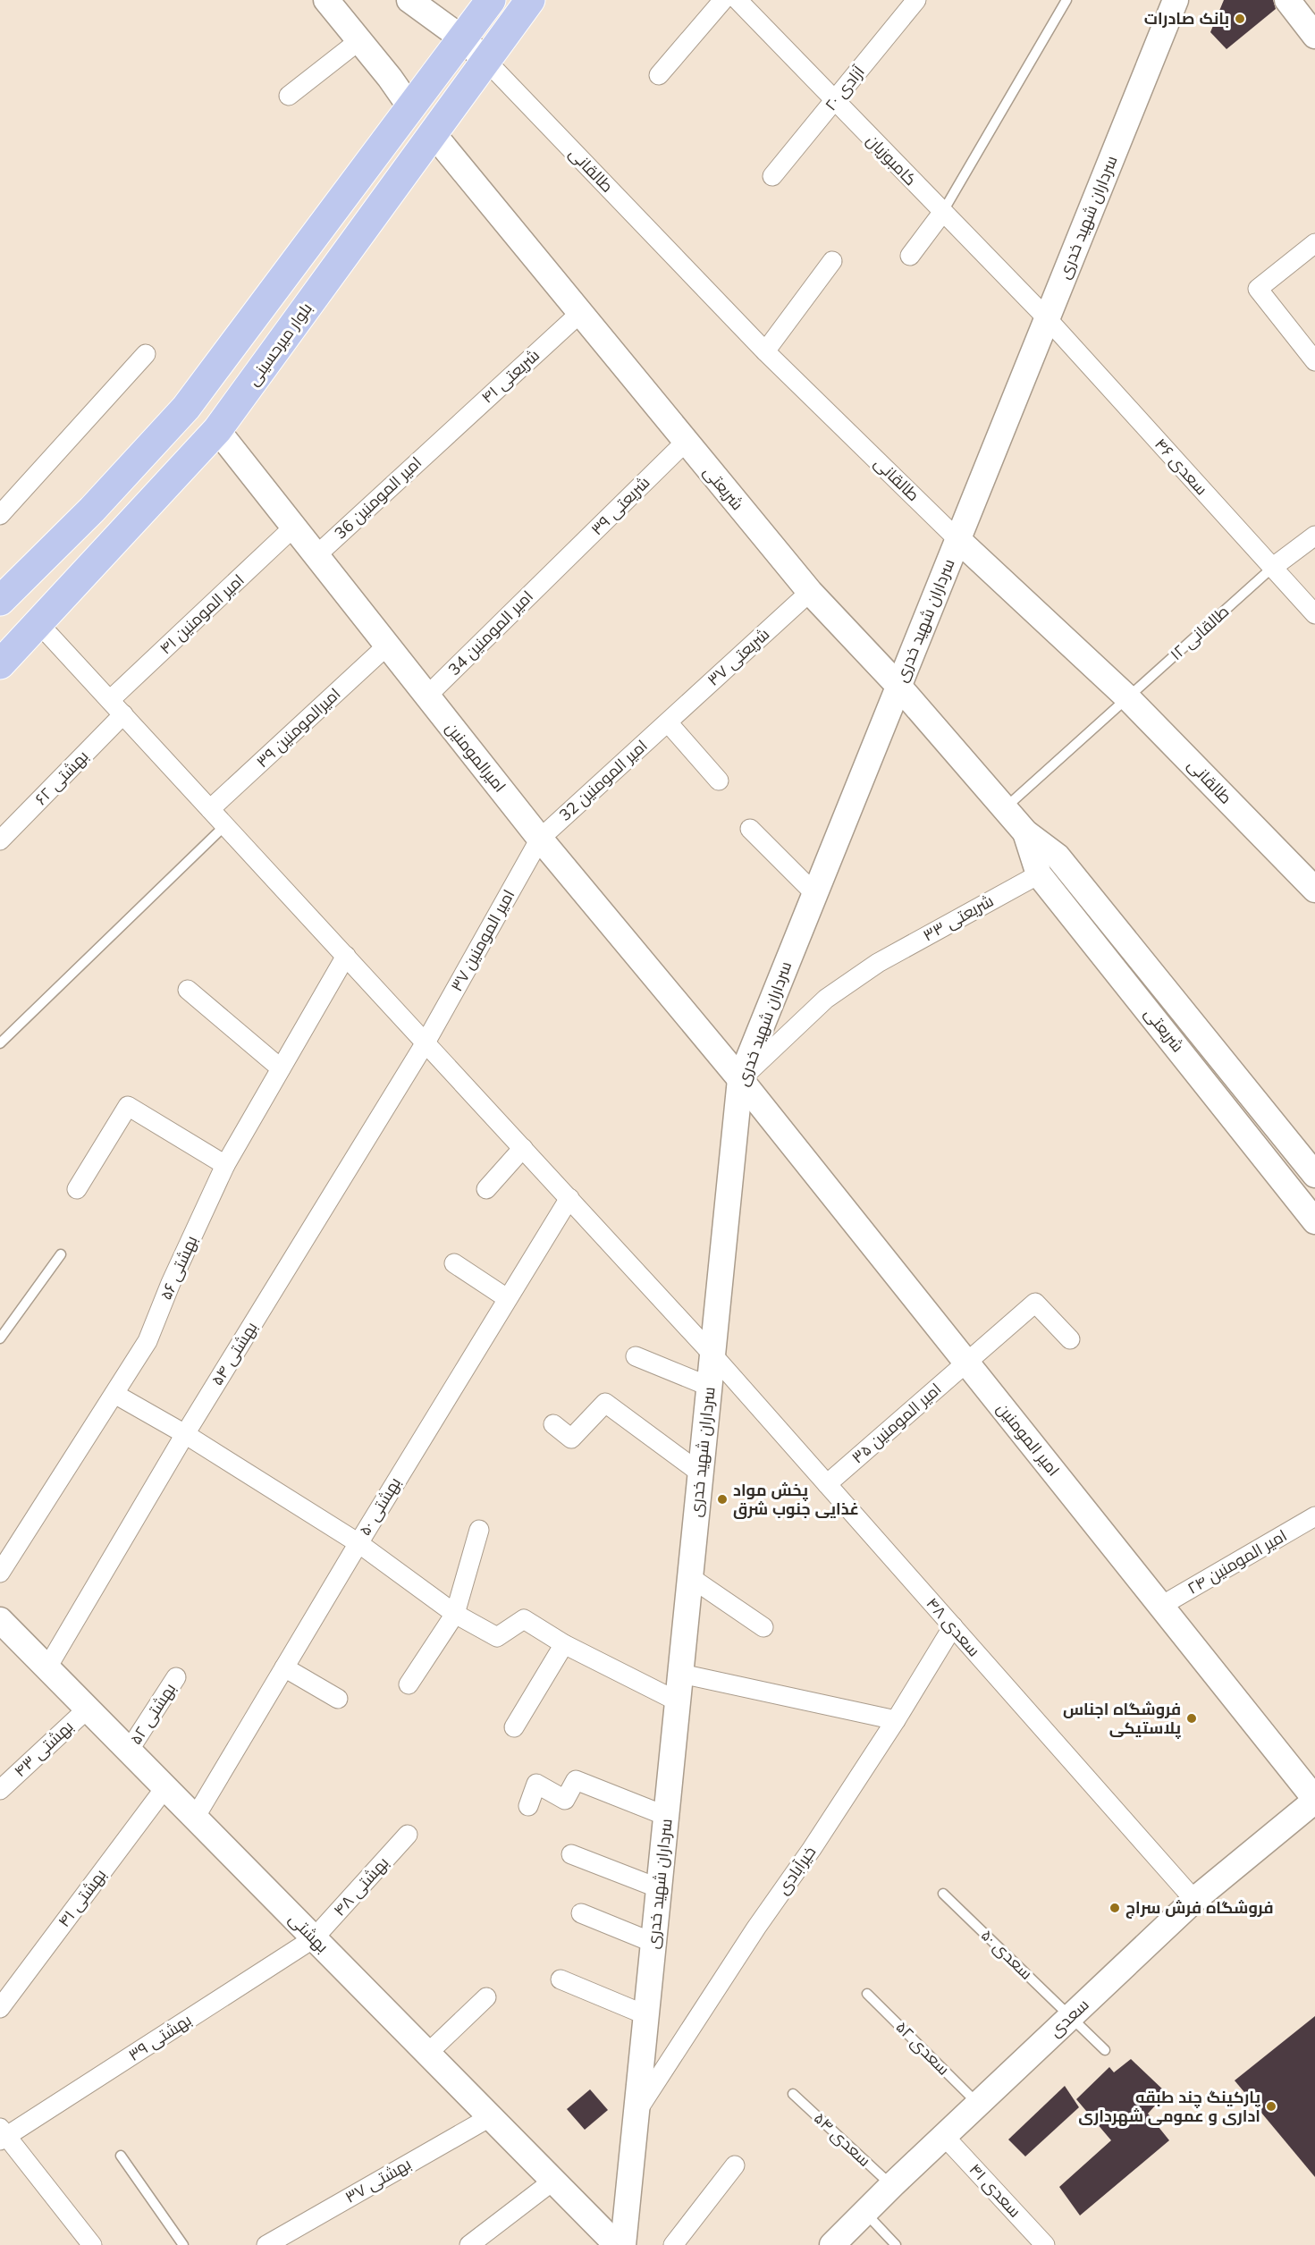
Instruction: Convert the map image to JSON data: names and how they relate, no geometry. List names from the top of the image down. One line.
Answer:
{"streets":{"main road":["طالقانی","سرداران شهید خدری","بلوار میرحسینی","شریعتی","امیرالمومنین","امیر المومنین","بهشتی","سعدی"],"street":["آزادی ۲۰","کامبوزیان","شریعتی ۴۱","سعدی ۴۶","امیر المومنین 36","شریعتی ۳۹","امیر المومنین ۴۱","امیر المومنین 34","شریعتی ۳۷","امیرالمومنین ۳۹","بهشتی ۶۲","امیر المومنین 32","شریعتی ۳۳","امیر المومنین ۳۷","بهشتی ۵۶","بهشتی ۵۴","امیر المومنین ۳۵","بهشتی ۵۰","امیر المومنین ۲۴","سعدی ۴۸","بهشتی ۵۲","بهشتی ۴۳","خیرآبادی","بهشتی ۴۸","بهشتی ۴۱","بهشتی ۳۹","بهشتی ۳۷","سعدی ۴۱"],"lane":["طالقانی ۱۲","سعدی ۵۰","سعدی ۵۲","سعدی ۵۴"]},"crossings":[["آزادی ۲۰","کامبوزیان"],["کامبوزیان","سرداران شهید خدری"],["کامبوزیان","سعدی ۴۶"],["طالقانی","سرداران شهید خدری"],["طالقانی","بلوار میرحسینی"],["طالقانی","طالقانی ۱۲"],["سرداران شهید خدری","سعدی ۴۶"],["سرداران شهید خدری","شریعتی"],["سرداران شهید خدری","امیرالمومنین"],["سرداران شهید خدری","شریعتی ۳۳"],["سرداران شهید خدری","امیر المومنین"],["سرداران شهید خدری","سعدی ۴۸"],["سرداران شهید خدری","خیرآبادی"],["بلوار میرحسینی","شریعتی"],["بلوار میرحسینی","امیرالمومنین"],["بلوار میرحسینی","سعدی ۴۸"],["شریعتی ۴۱","شریعتی"],["شریعتی ۴۱","امیر المومنین 36"],["سعدی ۴۶","طالقانی ۱۲"],["شریعتی","شریعتی ۳۹"],["شریعتی","طالقانی ۱۲"],["شریعتی","شریعتی ۳۷"],["شریعتی","شریعتی ۳۳"],["امیر المومنین 36","امیرالمومنین"],["شریعتی ۳۹","امیر المومنین 34"],["امیر المومنین ۴۱","امیرالمومنین"],["امیر المومنین ۴۱","بهشتی ۶۲"],["امیر المومنین ۴۱","سعدی ۴۸"],["امیر المومنین 34","امیرالمومنین"],["شریعتی ۳۷","امیر المومنین 32"],["امیرالمومنین ۳۹","امیرالمومنین"],["امیرالمومنین ۳۹","سعدی ۴۸"],["امیرالمومنین","امیر المومنین 32"],["امیرالمومنین","شریعتی ۳۳"],["امیرالمومنین","امیر المومنین ۳۷"],["امیرالمومنین","امیر المومنین"],["بهشتی ۶۲","سعدی ۴۸"],["امیر المومنین 32","امیر المومنین ۳۷"],["شریعتی ۳۳","امیر المومنین"],["امیر المومنین ۳۷","بهشتی ۵۴"],["امیر المومنین ۳۷","سعدی ۴۸"],["بهشتی ۵۶","سعدی ۴۸"],["بهشتی ۵۴","سعدی ۴۸"],["بهشتی ۵۴","بهشتی"],["امیر المومنین ۳۵","امیر المومنین"],["امیر المومنین ۳۵","سعدی ۴۸"],["امیر المومنین","امیر المومنین ۲۴"],["امیر المومنین","سعدی"],["بهشتی ۵۰","سعدی ۴۸"],["بهشتی ۵۰","بهشتی"],["سعدی ۴۸","خیرآبادی"],["سعدی ۴۸","سعدی"],["بهشتی ۵۲","بهشتی"],["بهشتی ۴۳","بهشتی"],["بهشتی ۴۸","بهشتی"],["بهشتی ۴۸","بهشتی ۳۹"],["بهشتی ۴۱","بهشتی"],["بهشتی","بهشتی ۳۹"],["بهشتی","بهشتی ۳۷"],["سعدی ۵۰","سعدی"],["سعدی","سعدی ۵۲"],["سعدی","سعدی ۵۴"],["سعدی","سعدی ۴۱"]],"places":["بانک صادرات","پخش مواد غذایی جنوب شرق","فروشگاه اجناس پلاستیکی","فروشگاه فرش سراج","پارکینگ چند طبقه اداری و عمومی شهرداری"]}
